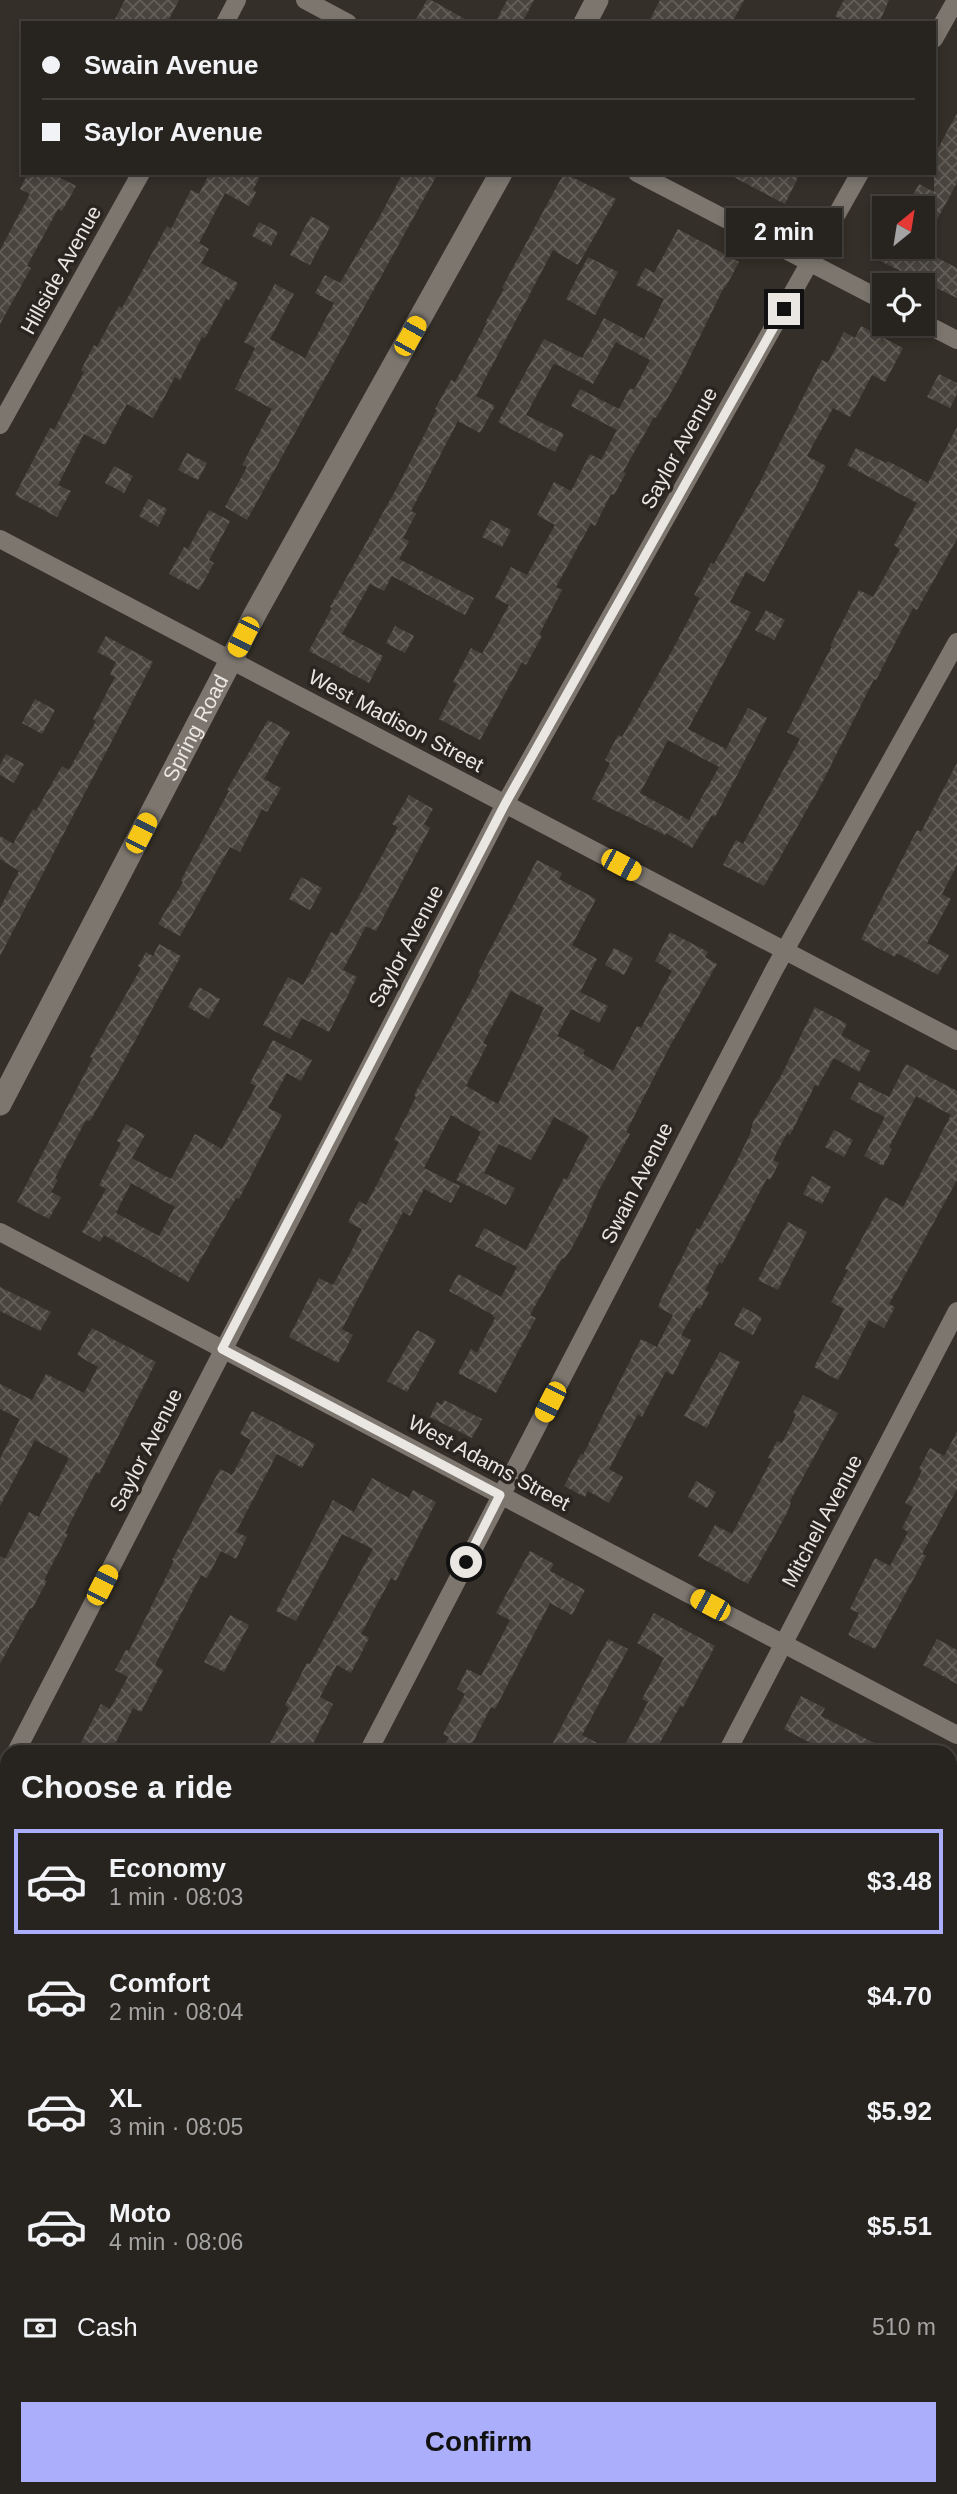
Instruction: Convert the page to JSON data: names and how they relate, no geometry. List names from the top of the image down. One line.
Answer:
{"streets":{"street":["Hillside Avenue","Saylor Avenue","West Madison Street","Spring Road","Swain Avenue","West Adams Street","Mitchell Avenue"]},"crossings":[["Saylor Avenue","West Madison Street"],["Saylor Avenue","West Adams Street"],["West Madison Street","Spring Road"],["West Madison Street","Swain Avenue"],["Swain Avenue","West Adams Street"],["West Adams Street","Mitchell Avenue"]],"north":"top right","page":{"banner":["Swain Avenue","Saylor Avenue"],"bubble":"2 min","heading":"Choose a ride","list":[{"name":"Economy","note":"1 min · 08:03","value":"$3.48"},{"name":"Comfort","note":"2 min · 08:04","value":"$4.70"},{"name":"XL","note":"3 min · 08:05","value":"$5.92"},{"name":"Moto","note":"4 min · 08:06","value":"$5.51"}],"pay":["Cash","510 m"],"buttons":"Confirm"}}
